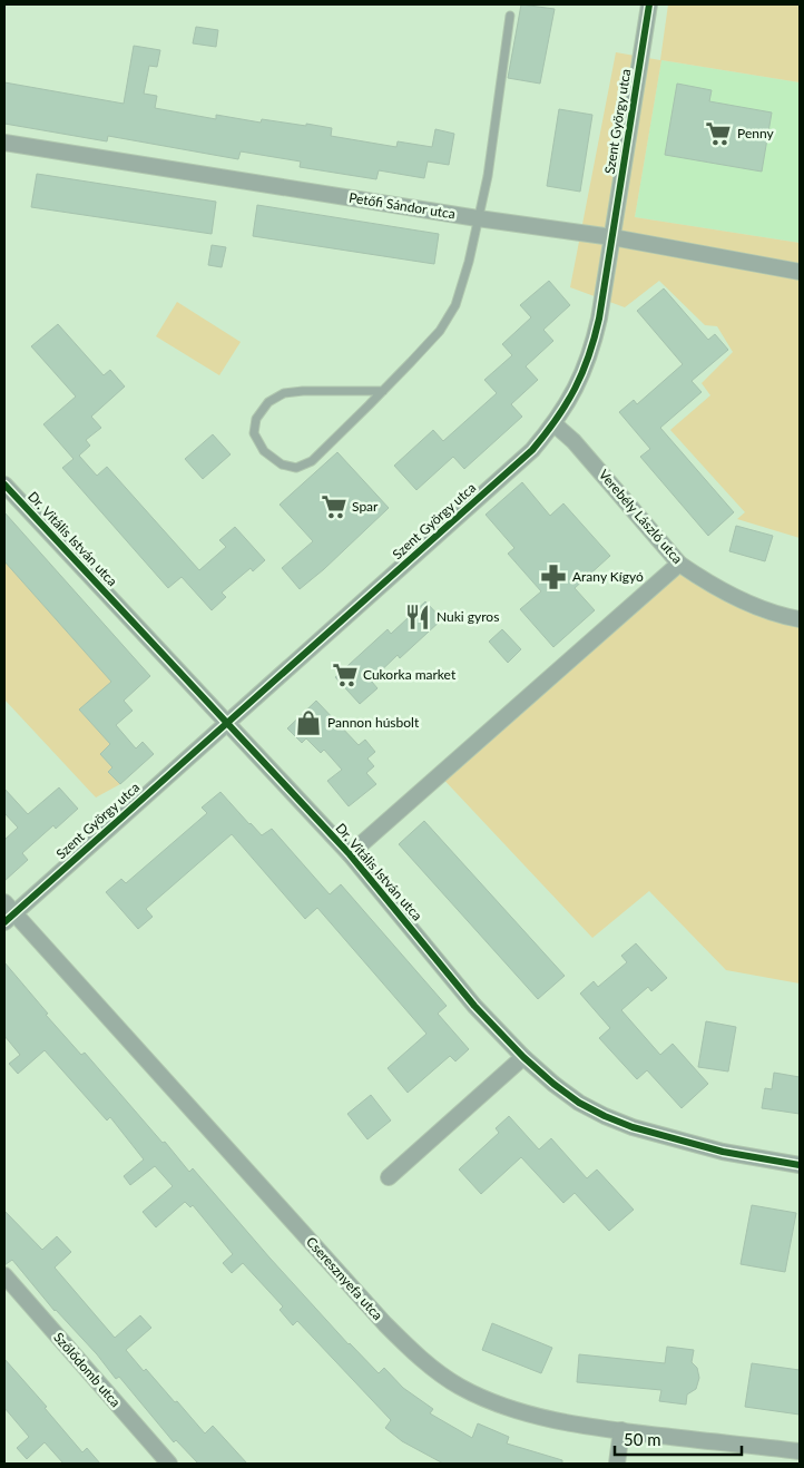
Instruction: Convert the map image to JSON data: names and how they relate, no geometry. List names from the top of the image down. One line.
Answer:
{"streets":{"street":["Szent György utca","Petőfi Sándor utca","Verebély László utca","Dr. Vitális István utca","Cseresznyefa utca","Szőlődomb utca"]},"crossings":[["Szent György utca","Petőfi Sándor utca"],["Szent György utca","Verebély László utca"],["Szent György utca","Dr. Vitális István utca"],["Szent György utca","Cseresznyefa utca"]],"places":{"supermarket":["Penny","Spar","Cukorka market"],"pharmacy":["Arany Kígyó"],"restaurant":["Nuki gyros"],"shop":["Pannon húsbolt"]},"scale_bar":"50 m"}
